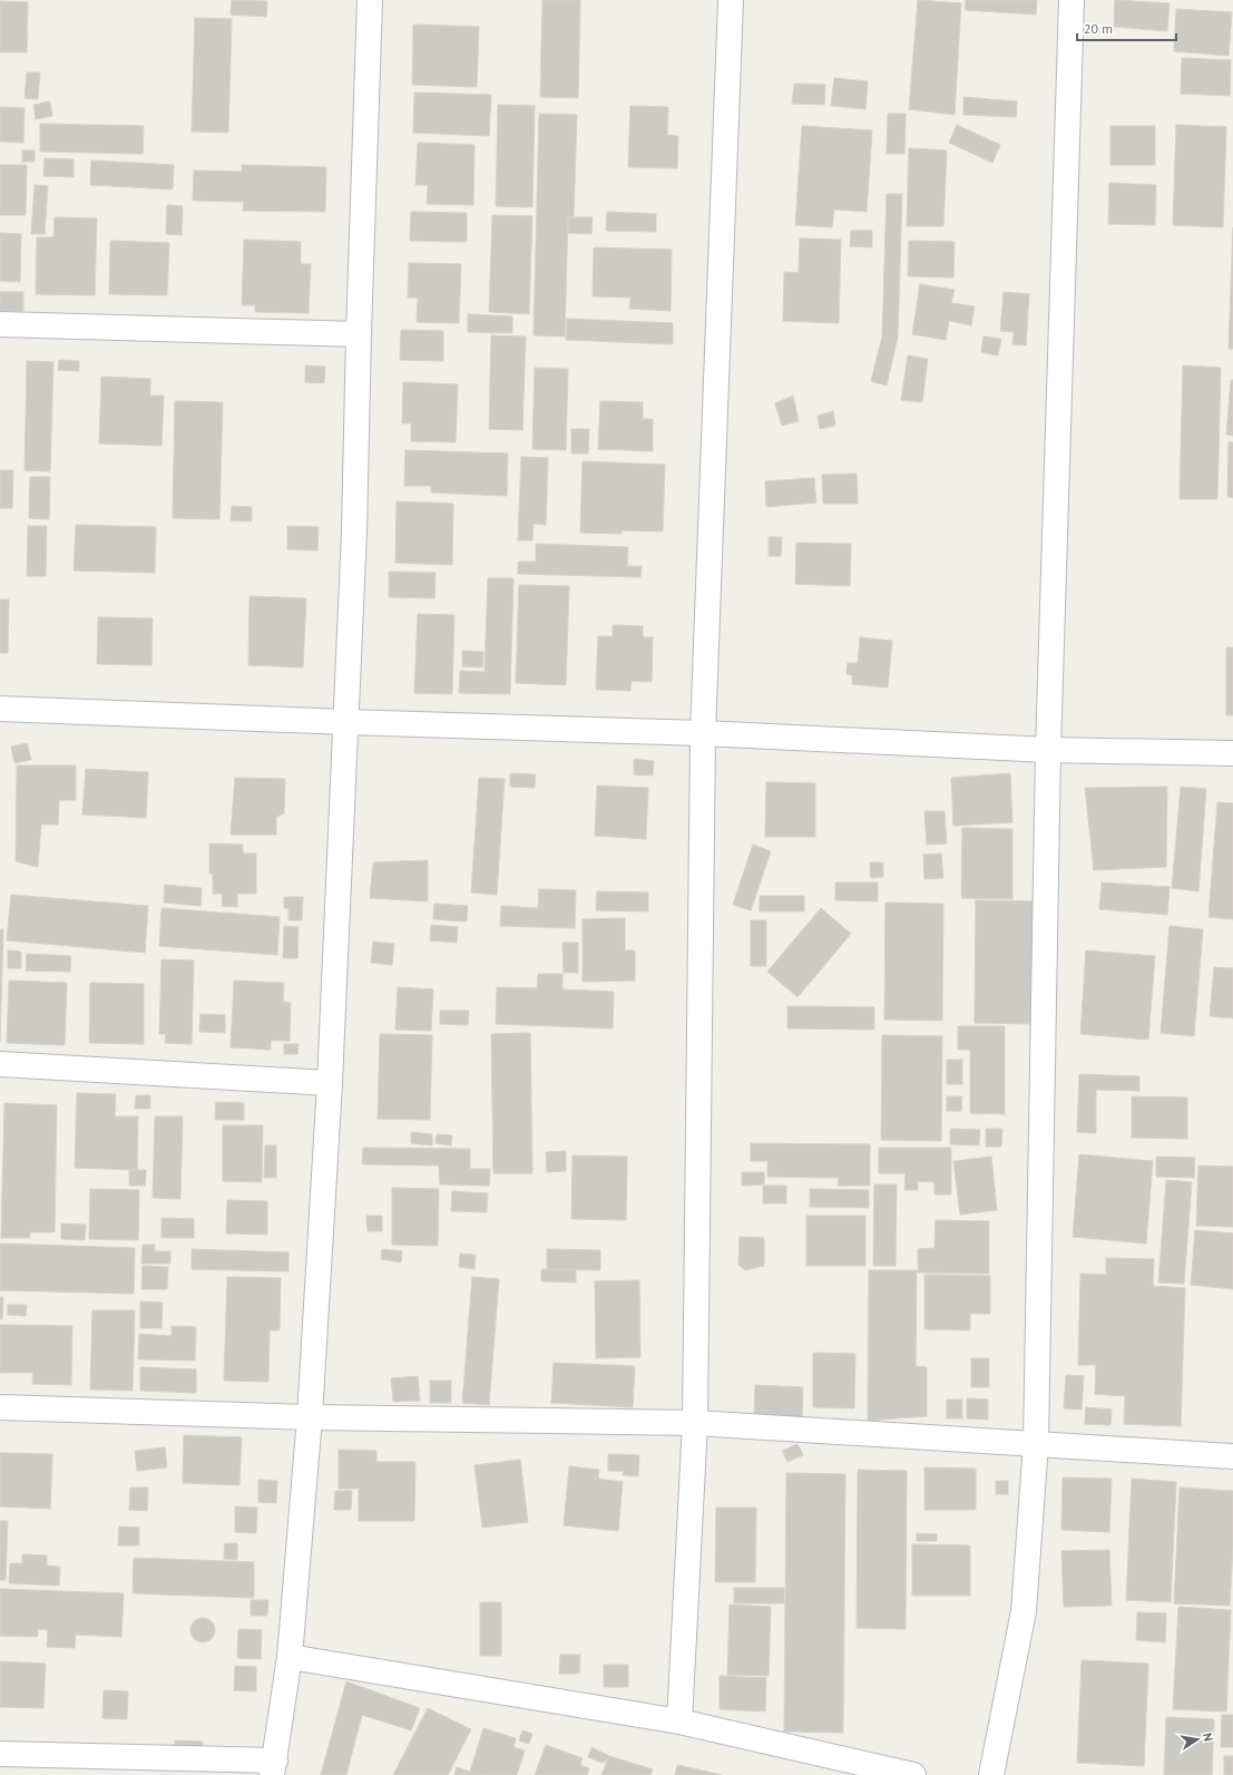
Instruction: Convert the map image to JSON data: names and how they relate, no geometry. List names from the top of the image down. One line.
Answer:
{"scale_bar":"20 m","north":"right"}
